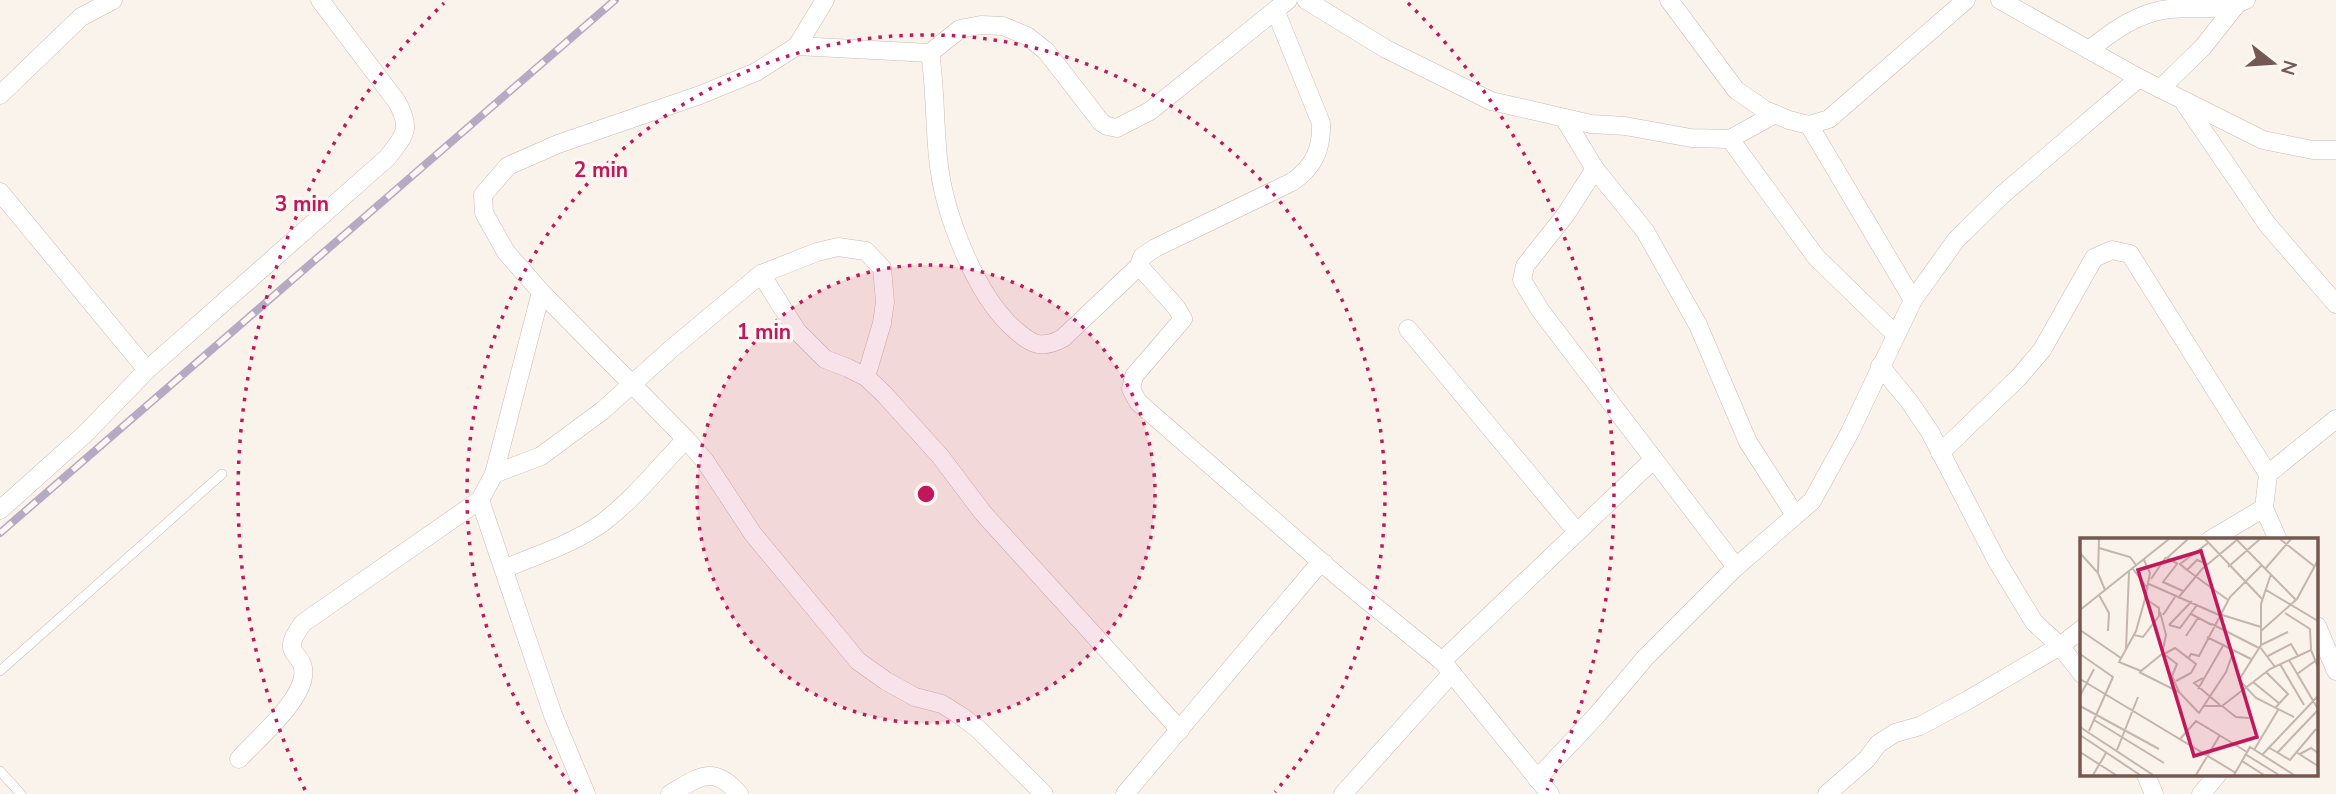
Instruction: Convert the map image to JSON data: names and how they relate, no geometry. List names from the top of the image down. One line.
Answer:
{"north":"right","rings":["2 min","3 min","1 min"]}
